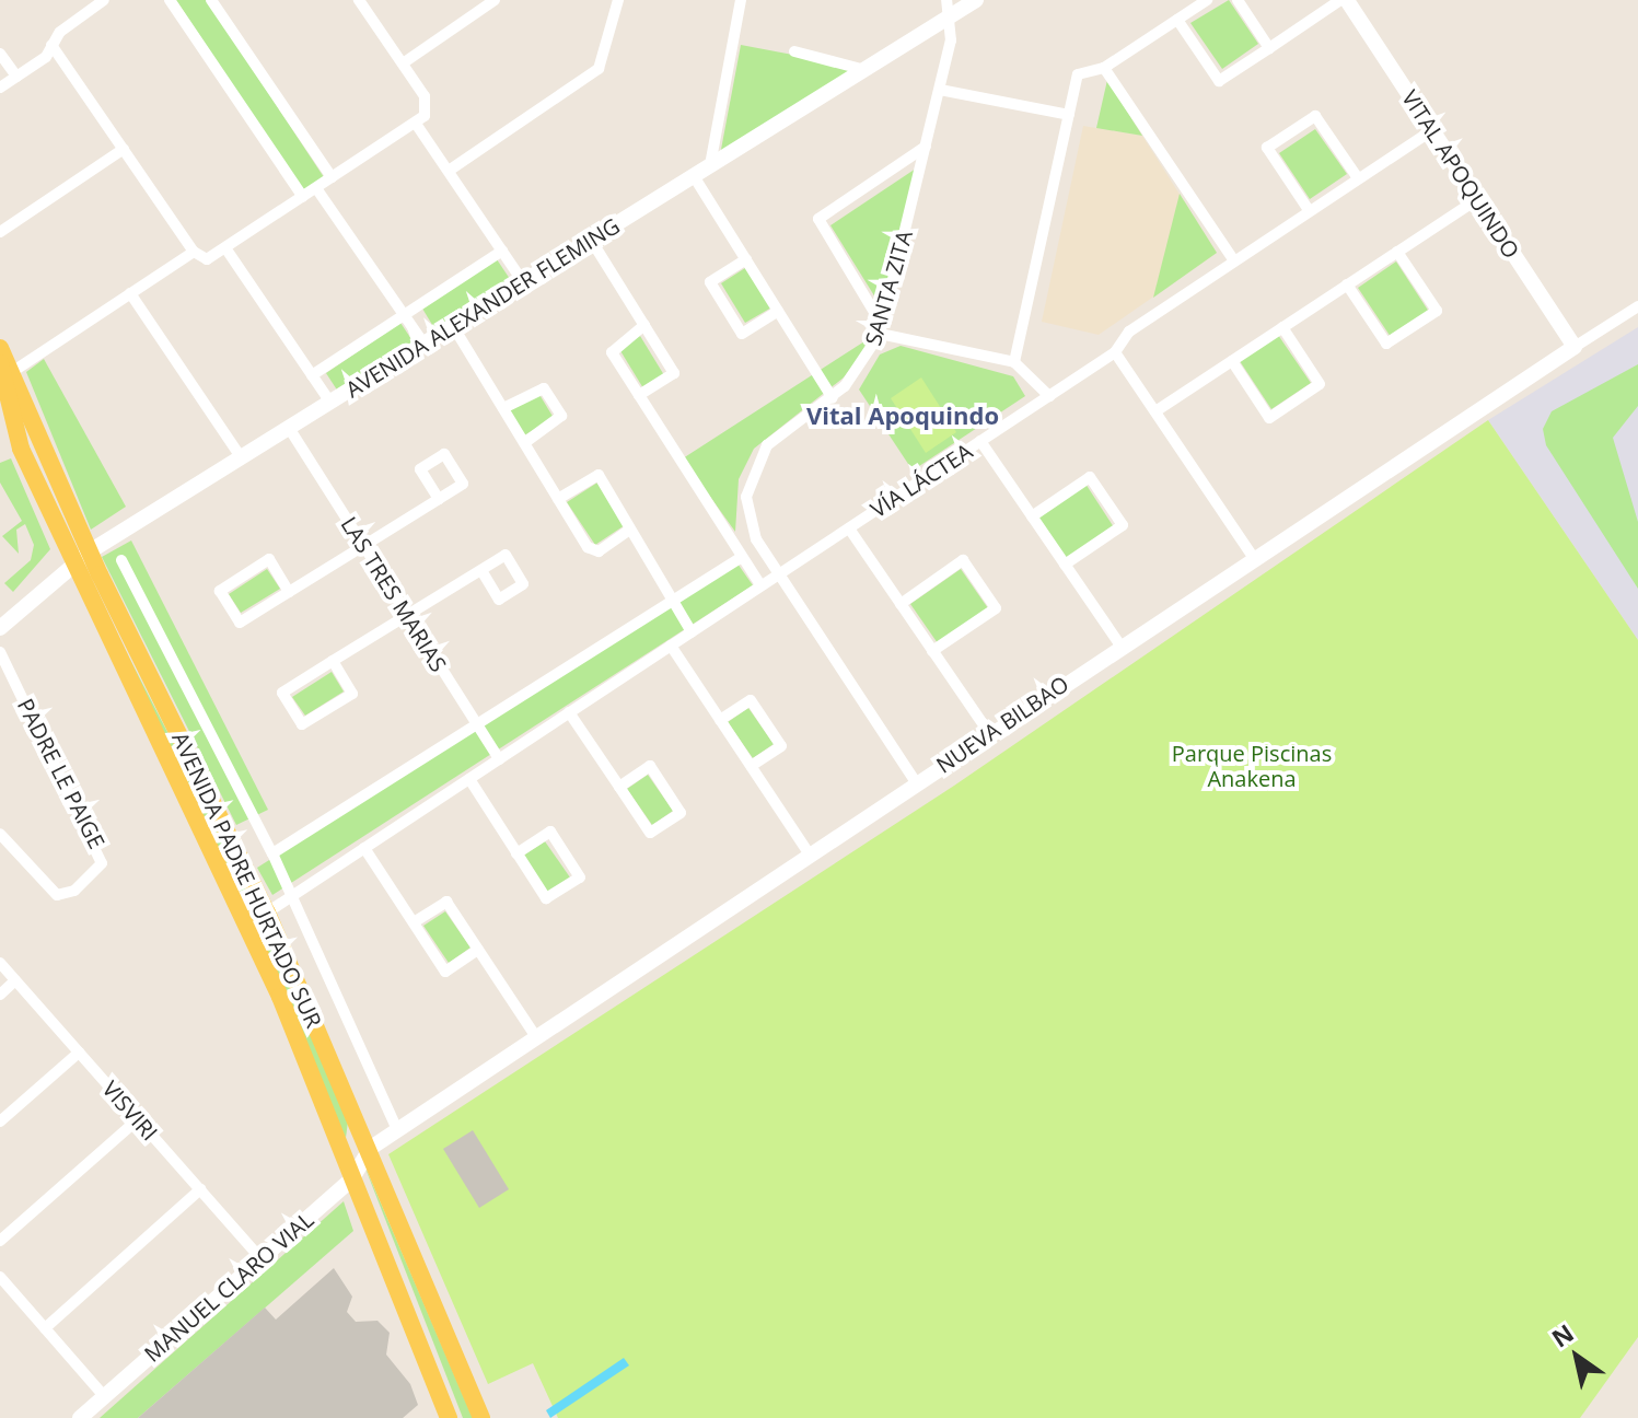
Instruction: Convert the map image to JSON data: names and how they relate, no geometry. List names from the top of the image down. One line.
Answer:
{"streets":{"main road":["AVENIDA PADRE HURTADO SUR"],"street":["VITAL APOQUINDO","SANTA ZITA","AVENIDA ALEXANDER FLEMING","VÍA LÁCTEA","LAS TRES MARIAS","NUEVA BILBAO","PADRE LE PAIGE","VISVIRI","MANUEL CLARO VIAL"]},"crossings":[["VITAL APOQUINDO","VÍA LÁCTEA"],["VITAL APOQUINDO","NUEVA BILBAO"],["SANTA ZITA","AVENIDA ALEXANDER FLEMING"],["SANTA ZITA","VÍA LÁCTEA"],["SANTA ZITA","NUEVA BILBAO"],["AVENIDA ALEXANDER FLEMING","LAS TRES MARIAS"],["AVENIDA ALEXANDER FLEMING","AVENIDA PADRE HURTADO SUR"],["VÍA LÁCTEA","LAS TRES MARIAS"],["VÍA LÁCTEA","AVENIDA PADRE HURTADO SUR"],["NUEVA BILBAO","AVENIDA PADRE HURTADO SUR"],["NUEVA BILBAO","MANUEL CLARO VIAL"],["AVENIDA PADRE HURTADO SUR","MANUEL CLARO VIAL"],["VISVIRI","MANUEL CLARO VIAL"]],"districts":["Vital Apoquindo"],"parks":["Parque Piscinas Anakena"],"north":"top left"}
